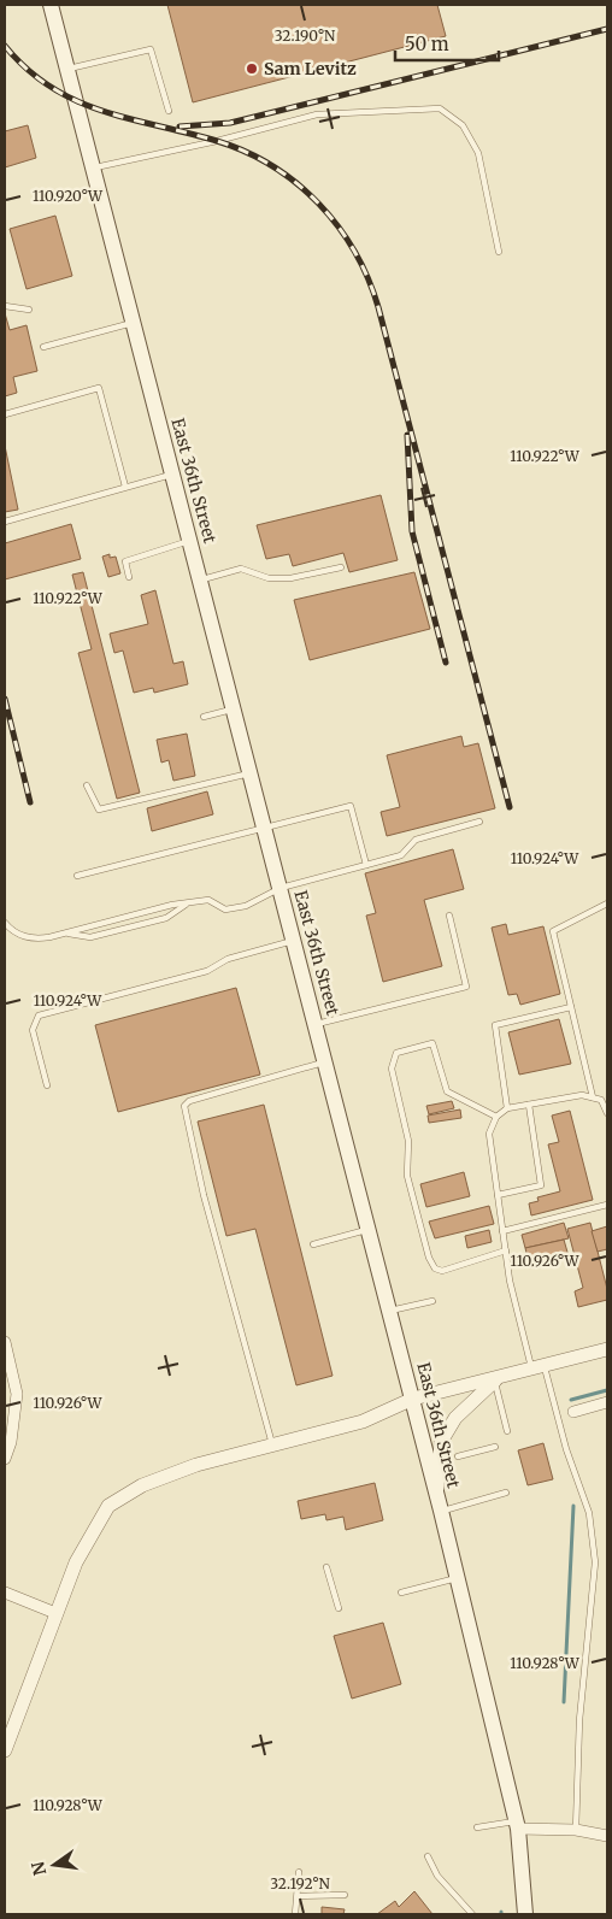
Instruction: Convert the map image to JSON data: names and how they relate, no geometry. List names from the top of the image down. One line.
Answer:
{"streets":{"main road":["East 36th Street"]},"places":["Sam Levitz"],"scale_bar":"50 m","north":"left","coordinates":["32.190°N","110.920°W","110.922°W","110.924°W","110.926°W","110.928°W","32.192°N"]}
